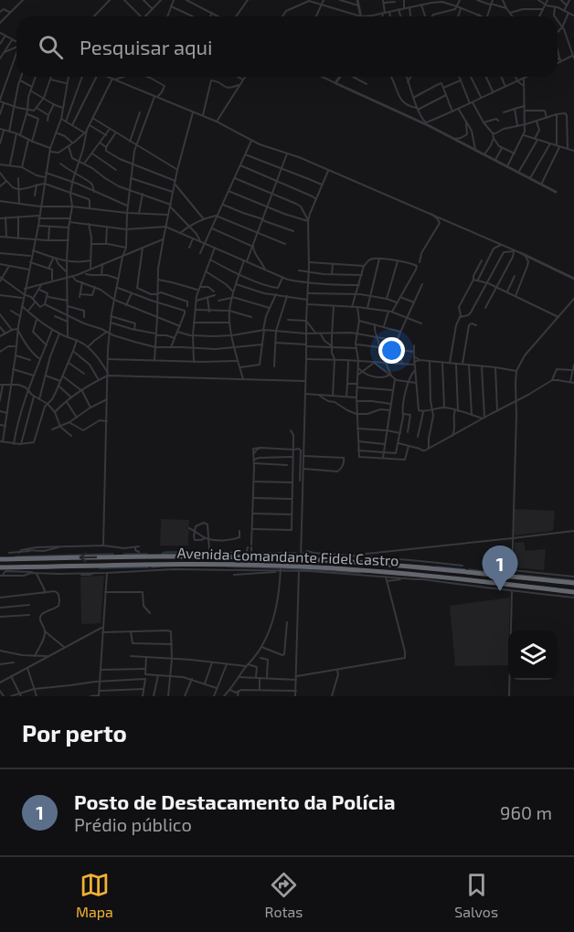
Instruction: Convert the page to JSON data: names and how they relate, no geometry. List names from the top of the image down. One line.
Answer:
{"streets":{"highway":["Avenida Comandante Fidel Castro"]},"page":{"search":"Pesquisar aqui","pins":"1","heading":"Por perto","list":[{"mark":"1","name":"Posto de Destacamento da Polícia","note":"Prédio público","value":"960 m"}],"nav":["Mapa","Rotas","Salvos"]}}
